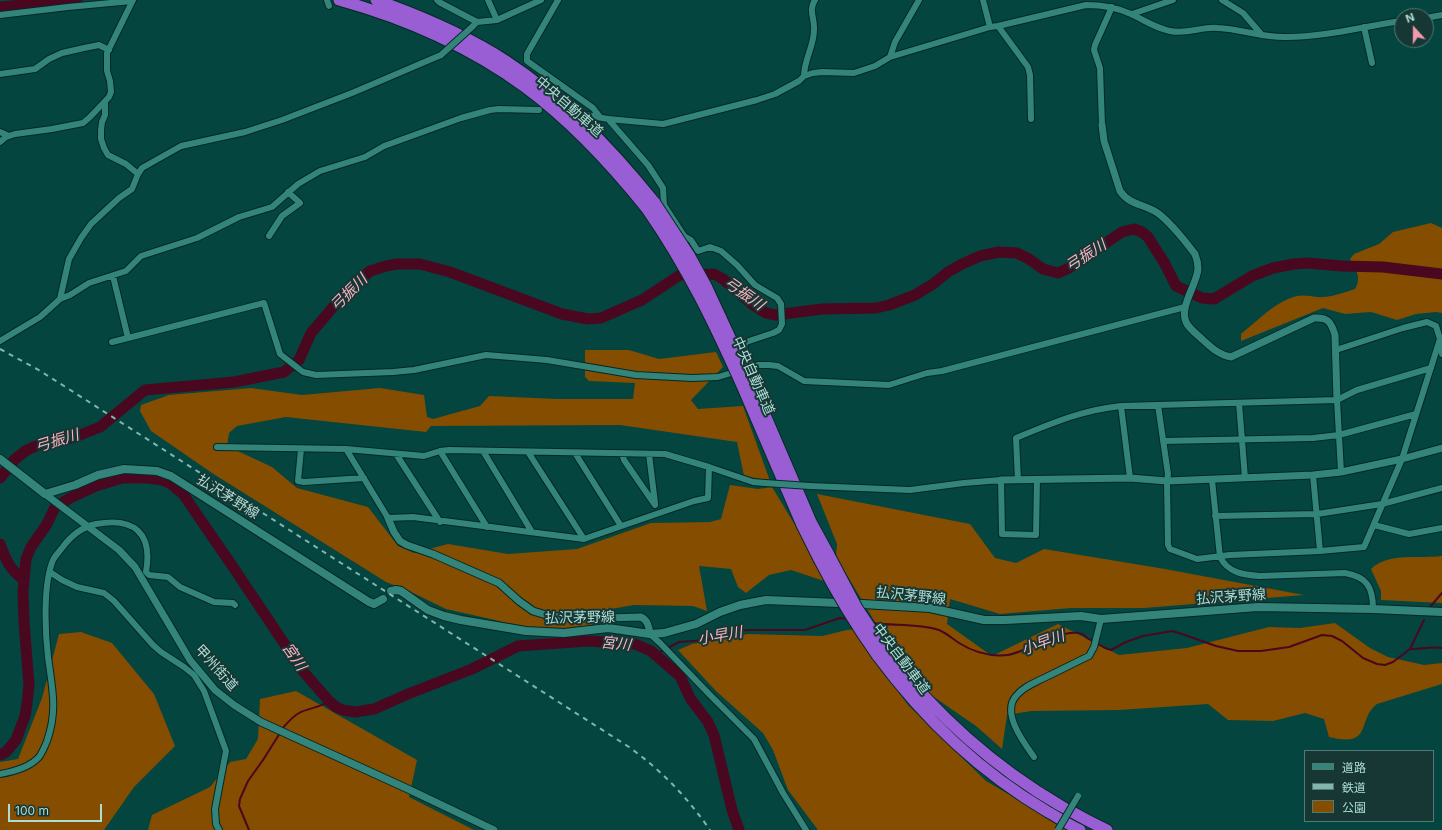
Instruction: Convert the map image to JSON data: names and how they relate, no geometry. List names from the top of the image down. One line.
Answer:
{"streets":{"highway":["中央自動車道"],"main road":["払沢茅野線","甲州街道"]},"crossings":[["払沢茅野線","甲州街道"]],"water":["弓振川","小早川","宮川"],"legend":["道路","鉄道","公園"],"scale_bar":"100 m","north":"top"}
